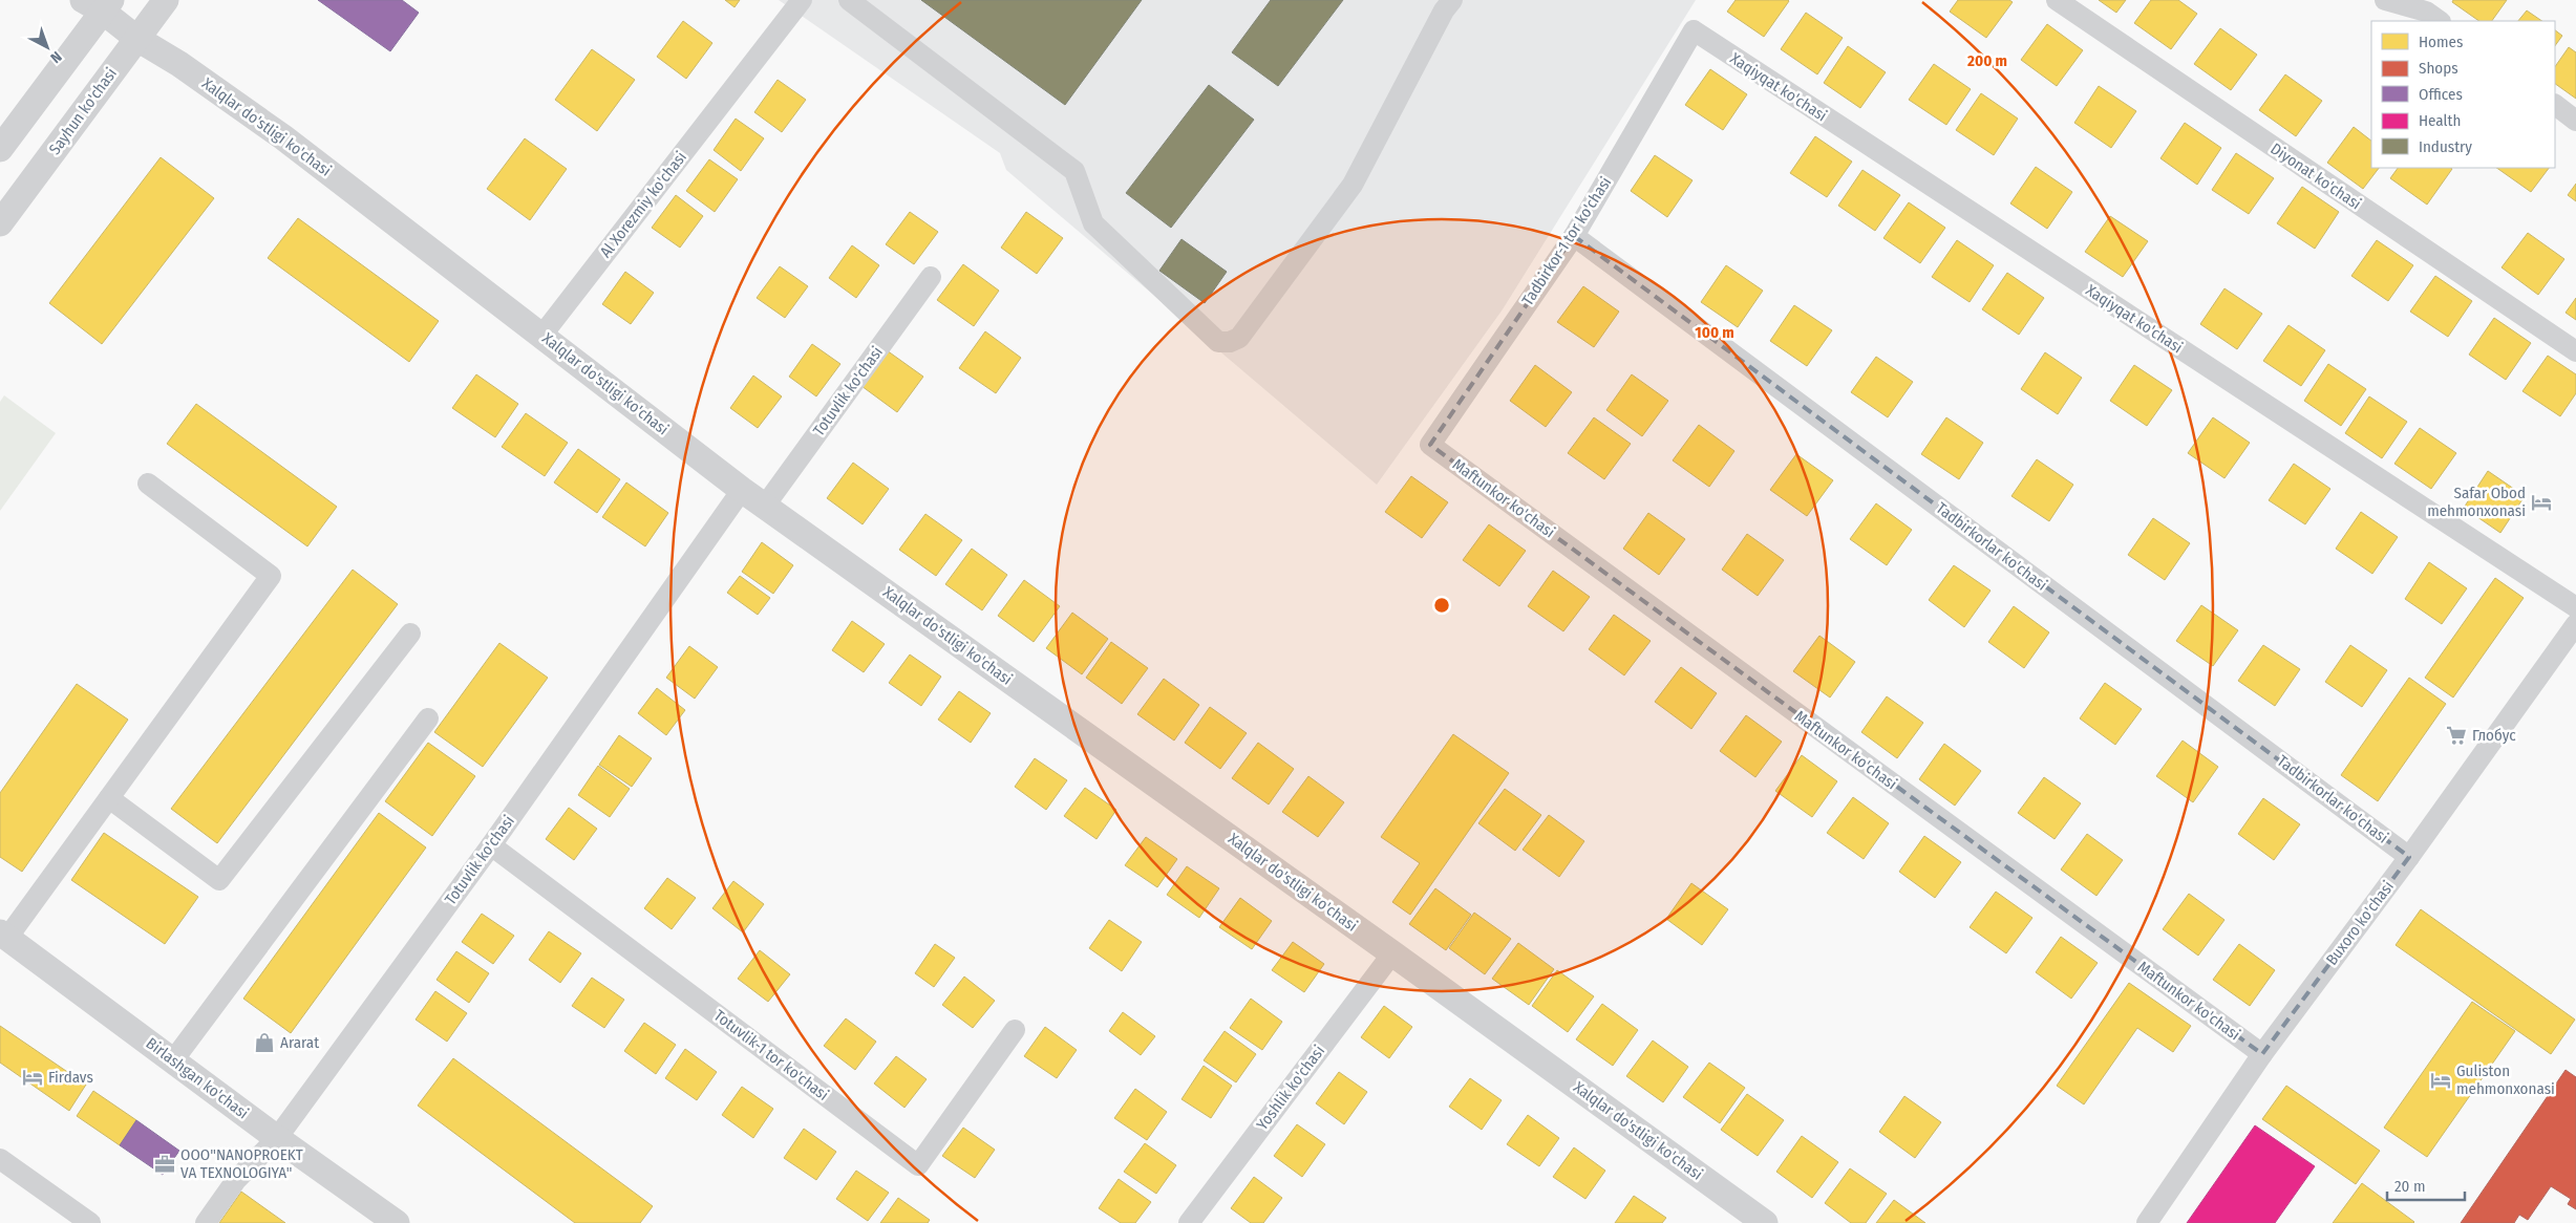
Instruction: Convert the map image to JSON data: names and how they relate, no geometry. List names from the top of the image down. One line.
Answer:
{"streets":{"street":["Xaqiyqat ko'chasi","Sayhun ko'chasi","Xalqlar do'stligi ko'chasi","Diyonat ko'chasi","Al Xorezmiy ko'chasi","Tadbirkor-1 tor ko'chasi","Totuvlik ko'chasi","Maftunkor ko'chasi","Tadbirkorlar ko'chasi","Buxoro ko'chasi","Totuvlik-1 tor ko'chasi","Birlashgan ko'chasi","Yoshlik ko'chasi"]},"crossings":[["Xaqiyqat ko'chasi","Tadbirkor-1 tor ko'chasi"],["Sayhun ko'chasi","Xalqlar do'stligi ko'chasi"],["Xalqlar do'stligi ko'chasi","Al Xorezmiy ko'chasi"],["Xalqlar do'stligi ko'chasi","Totuvlik ko'chasi"],["Xalqlar do'stligi ko'chasi","Yoshlik ko'chasi"],["Tadbirkor-1 tor ko'chasi","Maftunkor ko'chasi"],["Tadbirkor-1 tor ko'chasi","Tadbirkorlar ko'chasi"],["Totuvlik ko'chasi","Totuvlik-1 tor ko'chasi"],["Totuvlik ko'chasi","Birlashgan ko'chasi"],["Maftunkor ko'chasi","Buxoro ko'chasi"],["Tadbirkorlar ko'chasi","Buxoro ko'chasi"]],"places":{"hotel":["Safar Obod mehmonxonasi","Firdavs","Guliston mehmonxonasi"],"supermarket":["Глобус"],"shop":["Ararat"],"office":["OOO\"NANOPROEKT VA TEXNOLOGIYA\""]},"legend":["Homes","Shops","Offices","Health","Industry"],"scale_bar":"20 m","north":"bottom right","rings":["200 m","100 m"]}
